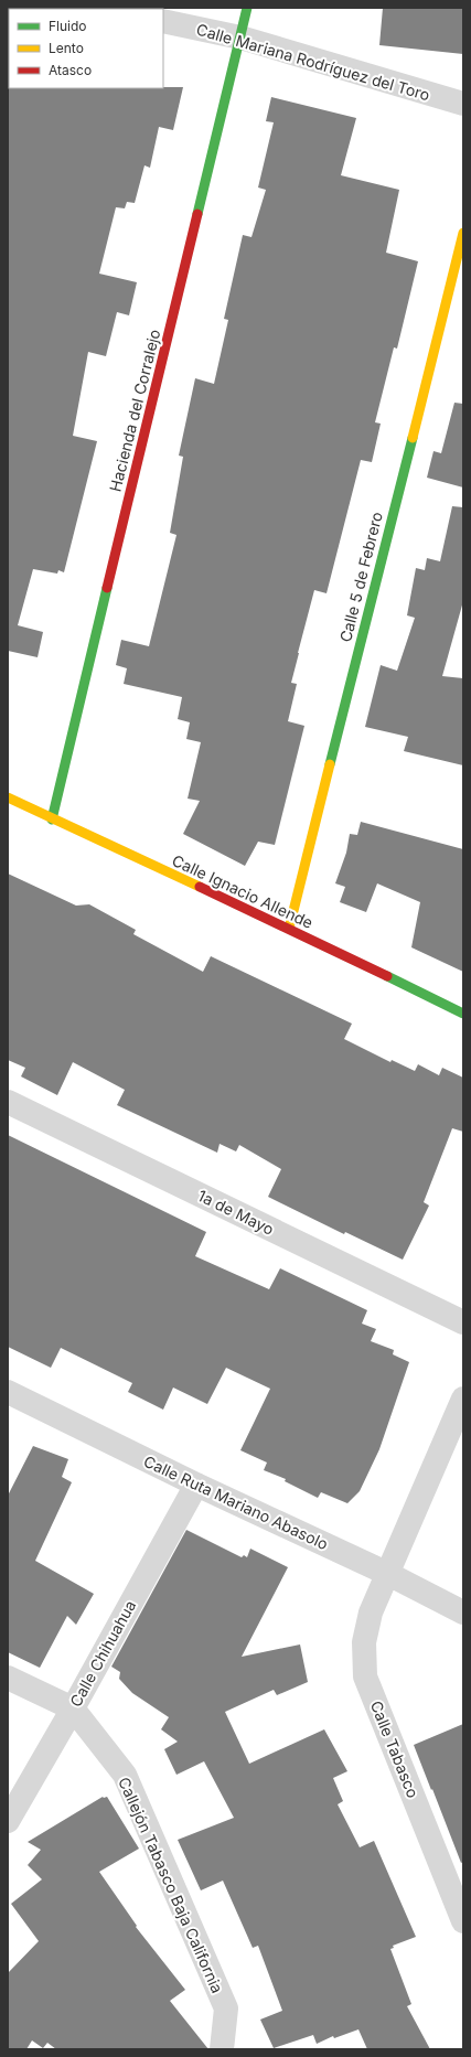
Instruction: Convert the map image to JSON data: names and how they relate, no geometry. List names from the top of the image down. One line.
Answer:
{"streets":{"street":["Calle Mariana Rodríguez del Toro","Hacienda del Corralejo","Calle 5 de Febrero","Calle Ignacio Allende","1a de Mayo","Calle Ruta Mariano Abasolo","Calle Chihuahua","Calle Tabasco","Callejón Tabasco Baja California"]},"crossings":[["Calle Mariana Rodríguez del Toro","Hacienda del Corralejo"],["Hacienda del Corralejo","Calle Ignacio Allende"],["Calle 5 de Febrero","Calle Ignacio Allende"],["Calle Ruta Mariano Abasolo","Calle Chihuahua"],["Calle Ruta Mariano Abasolo","Calle Tabasco"],["Calle Chihuahua","Callejón Tabasco Baja California"]],"legend":["Fluido","Lento","Atasco"]}
